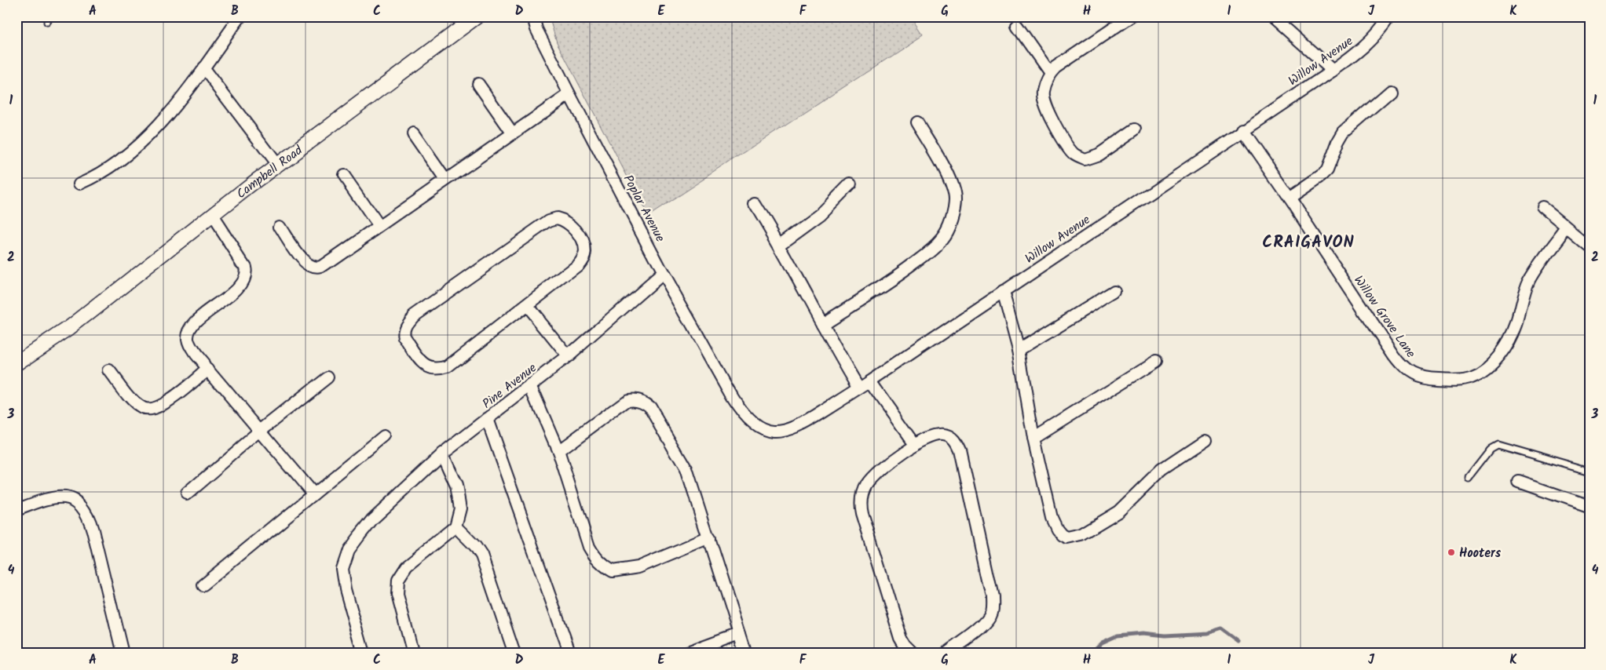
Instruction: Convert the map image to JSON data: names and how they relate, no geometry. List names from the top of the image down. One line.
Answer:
{"streets":{"street":["Willow Avenue","Campbell Road","Poplar Avenue","Willow Grove Lane","Pine Avenue"]},"crossings":[["Willow Avenue","Poplar Avenue"],["Willow Avenue","Willow Grove Lane"],["Poplar Avenue","Pine Avenue"]],"districts":["CRAIGAVON"],"places":["Hooters"],"grid":{"columns":["A","B","C","D","E","F","G","H","I","J","K"],"rows":["1","2","3","4"]}}
